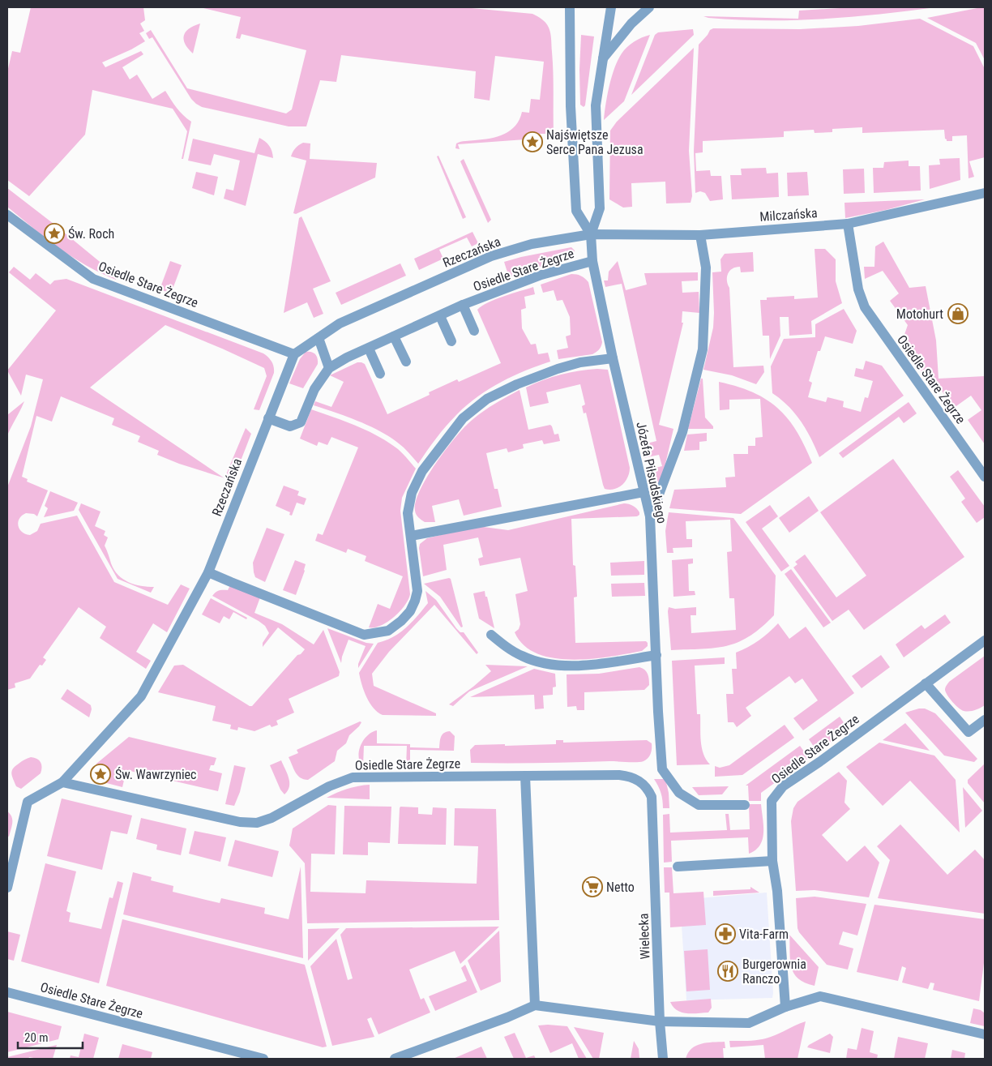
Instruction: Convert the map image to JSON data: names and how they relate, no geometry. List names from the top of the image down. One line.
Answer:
{"streets":{"street":["Milczańska","Rzeczańska","Osiedle Stare Żegrze","Józefa Piłsudskiego","Wielecka"]},"crossings":[["Milczańska","Rzeczańska"],["Milczańska","Osiedle Stare Żegrze"],["Milczańska","Józefa Piłsudskiego"],["Rzeczańska","Osiedle Stare Żegrze"],["Rzeczańska","Józefa Piłsudskiego"],["Osiedle Stare Żegrze","Józefa Piłsudskiego"],["Osiedle Stare Żegrze","Wielecka"]],"places":{"place":["Najświętsze Serce Pana Jezusa","Św. Roch","Św. Wawrzyniec"],"shop":["Motohurt"],"supermarket":["Netto"],"pharmacy":["Vita-Farm"],"restaurant":["Burgerownia Ranczo"]},"scale_bar":"20 m"}
